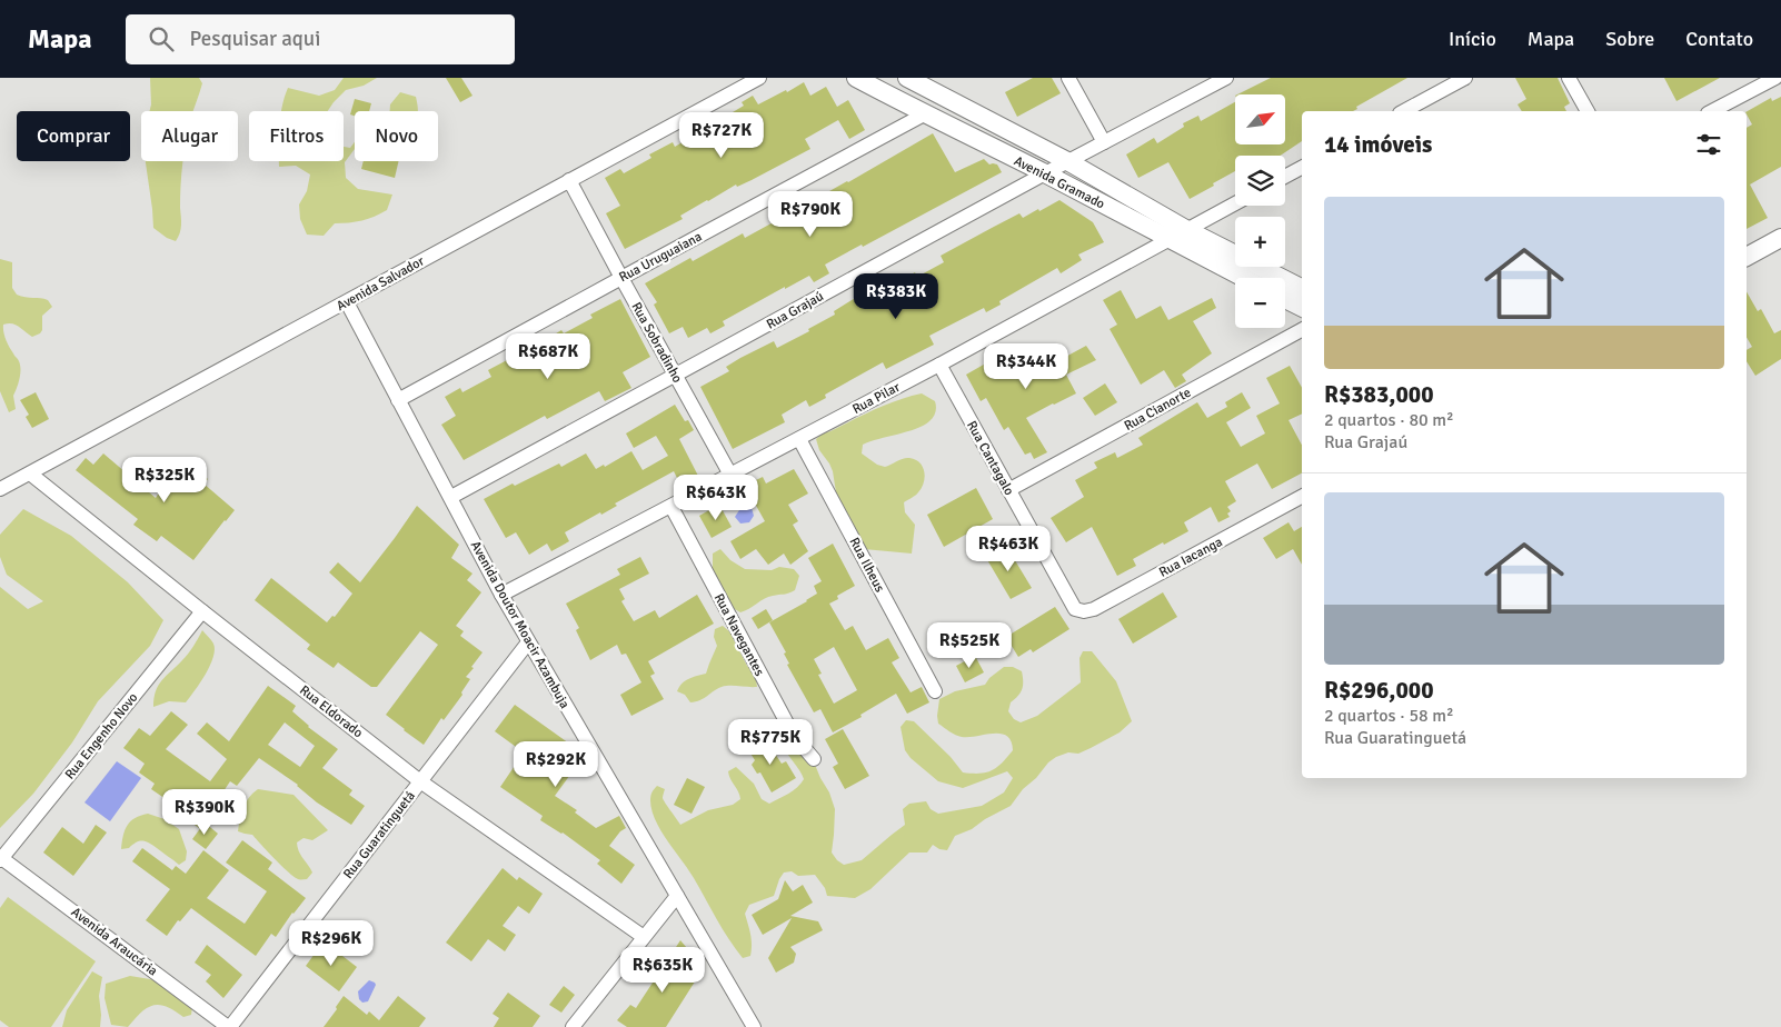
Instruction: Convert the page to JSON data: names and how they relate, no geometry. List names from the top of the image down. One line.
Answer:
{"streets":{"street":["Avenida Gramado","Rua Uruguaiana","Avenida Salvador","Rua Grajaú","Rua Sobradinho","Rua Pilar","Rua Cianorte","Rua Cantagalo","Rua Iacanga","Rua Ilheus","Avenida Doutor Moacir Azambuja","Rua Navegantes","Rua Eldorado","Rua Engenho Novo","Rua Guaratinguetá","Avenida Araucária"]},"crossings":[["Avenida Gramado","Rua Uruguaiana"],["Avenida Gramado","Rua Grajaú"],["Avenida Gramado","Rua Pilar"],["Rua Uruguaiana","Rua Sobradinho"],["Rua Uruguaiana","Avenida Doutor Moacir Azambuja"],["Avenida Salvador","Rua Sobradinho"],["Avenida Salvador","Avenida Doutor Moacir Azambuja"],["Avenida Salvador","Rua Eldorado"],["Rua Grajaú","Rua Sobradinho"],["Rua Grajaú","Avenida Doutor Moacir Azambuja"],["Rua Sobradinho","Rua Pilar"],["Rua Pilar","Rua Cantagalo"],["Rua Pilar","Rua Ilheus"],["Rua Pilar","Avenida Doutor Moacir Azambuja"],["Rua Pilar","Rua Navegantes"],["Rua Cianorte","Rua Cantagalo"],["Rua Cantagalo","Rua Iacanga"],["Avenida Doutor Moacir Azambuja","Rua Guaratinguetá"],["Rua Eldorado","Rua Engenho Novo"],["Rua Eldorado","Rua Guaratinguetá"],["Rua Engenho Novo","Avenida Araucária"],["Rua Guaratinguetá","Avenida Araucária"]],"north":"top right","page":{"header":"Mapa","search":"Pesquisar aqui","nav":["Início","Mapa","Sobre","Contato"],"map_buttons":["+","−"],"chip":["Comprar","Alugar","Filtros","Novo"],"heading":"14 imóveis","price":["R$727K","R$790K","R$383K","R$687K","R$344K","R$325K","R$643K","R$463K","R$525K","R$775K","R$292K","R$390K","R$296K","R$635K"],"list":[{"name":"R$383,000","note":"2 quartos · 80 m² · Rua Grajaú"},{"name":"R$296,000","note":"2 quartos · 58 m² · Rua Guaratinguetá"}]}}
